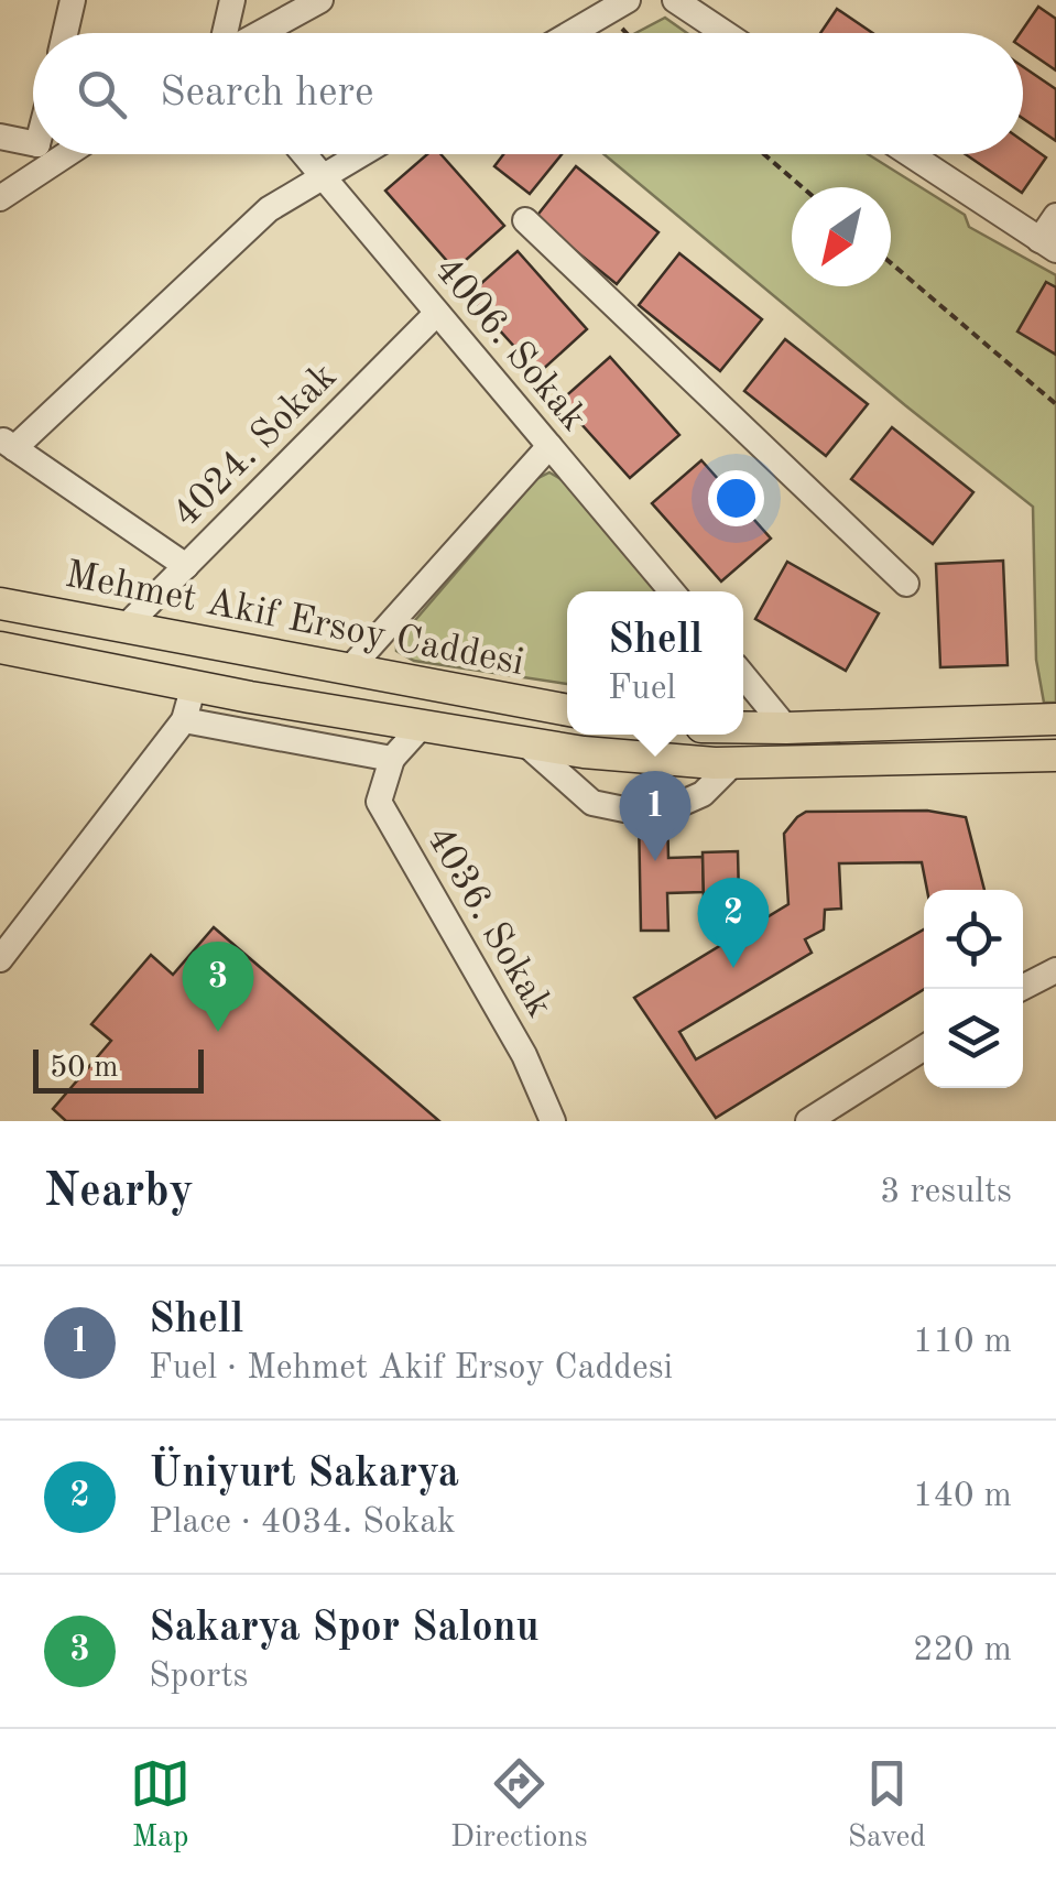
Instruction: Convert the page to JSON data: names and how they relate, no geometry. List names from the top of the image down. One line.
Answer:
{"streets":{"main road":["Mehmet Akif Ersoy Caddesi"],"street":["4006. Sokak","4024. Sokak","4036. Sokak"]},"crossings":[["4006. Sokak","4024. Sokak"],["4024. Sokak","Mehmet Akif Ersoy Caddesi"]],"scale_bar":"50 m","north":"bottom left","page":{"search":"Search here","popup":["Shell","Fuel"],"pins":["1","2","3"],"scale":"50 m","heading":["Nearby","3 results"],"list":[{"mark":"1","name":"Shell","note":"Fuel · Mehmet Akif Ersoy Caddesi","value":"110 m"},{"mark":"2","name":"Üniyurt Sakarya","note":"Place · 4034. Sokak","value":"140 m"},{"mark":"3","name":"Sakarya Spor Salonu","note":"Sports","value":"220 m"}],"nav":["Map","Directions","Saved"]}}
